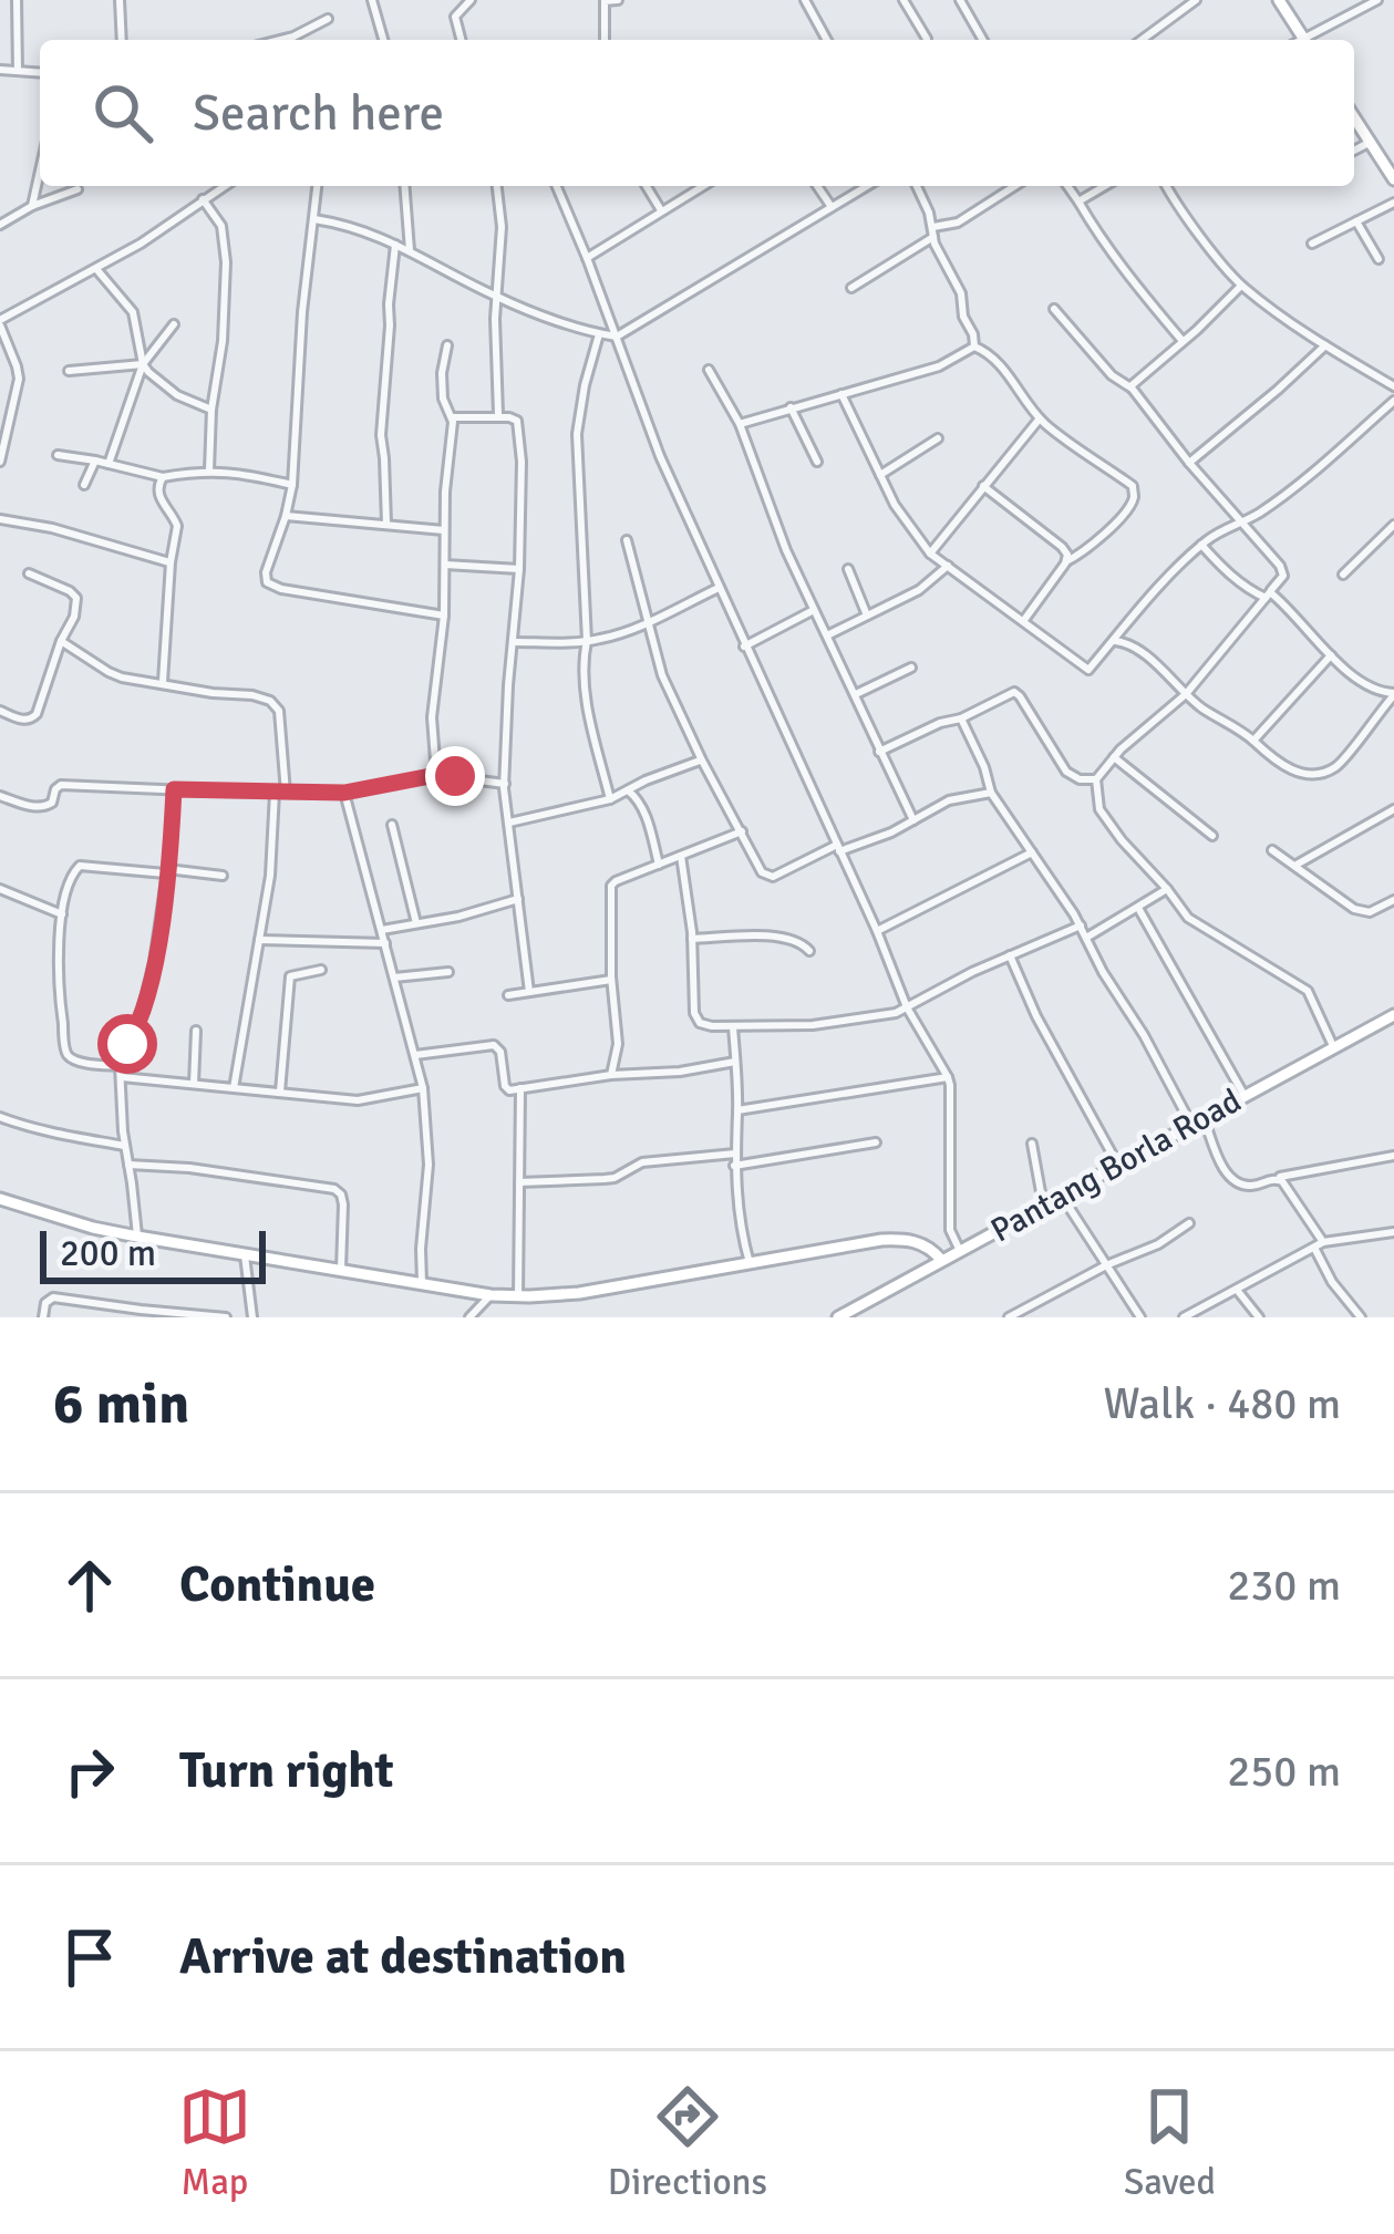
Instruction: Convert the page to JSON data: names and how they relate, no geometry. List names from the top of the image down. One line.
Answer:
{"streets":{"street":["Pantang Borla Road"]},"scale_bar":"200 m","page":{"search":"Search here","scale":"200 m","heading":["6 min","Walk · 480 m"],"list":[["Continue","230 m"],["Turn right","250 m"],"Arrive at destination"],"nav":["Map","Directions","Saved"]}}
